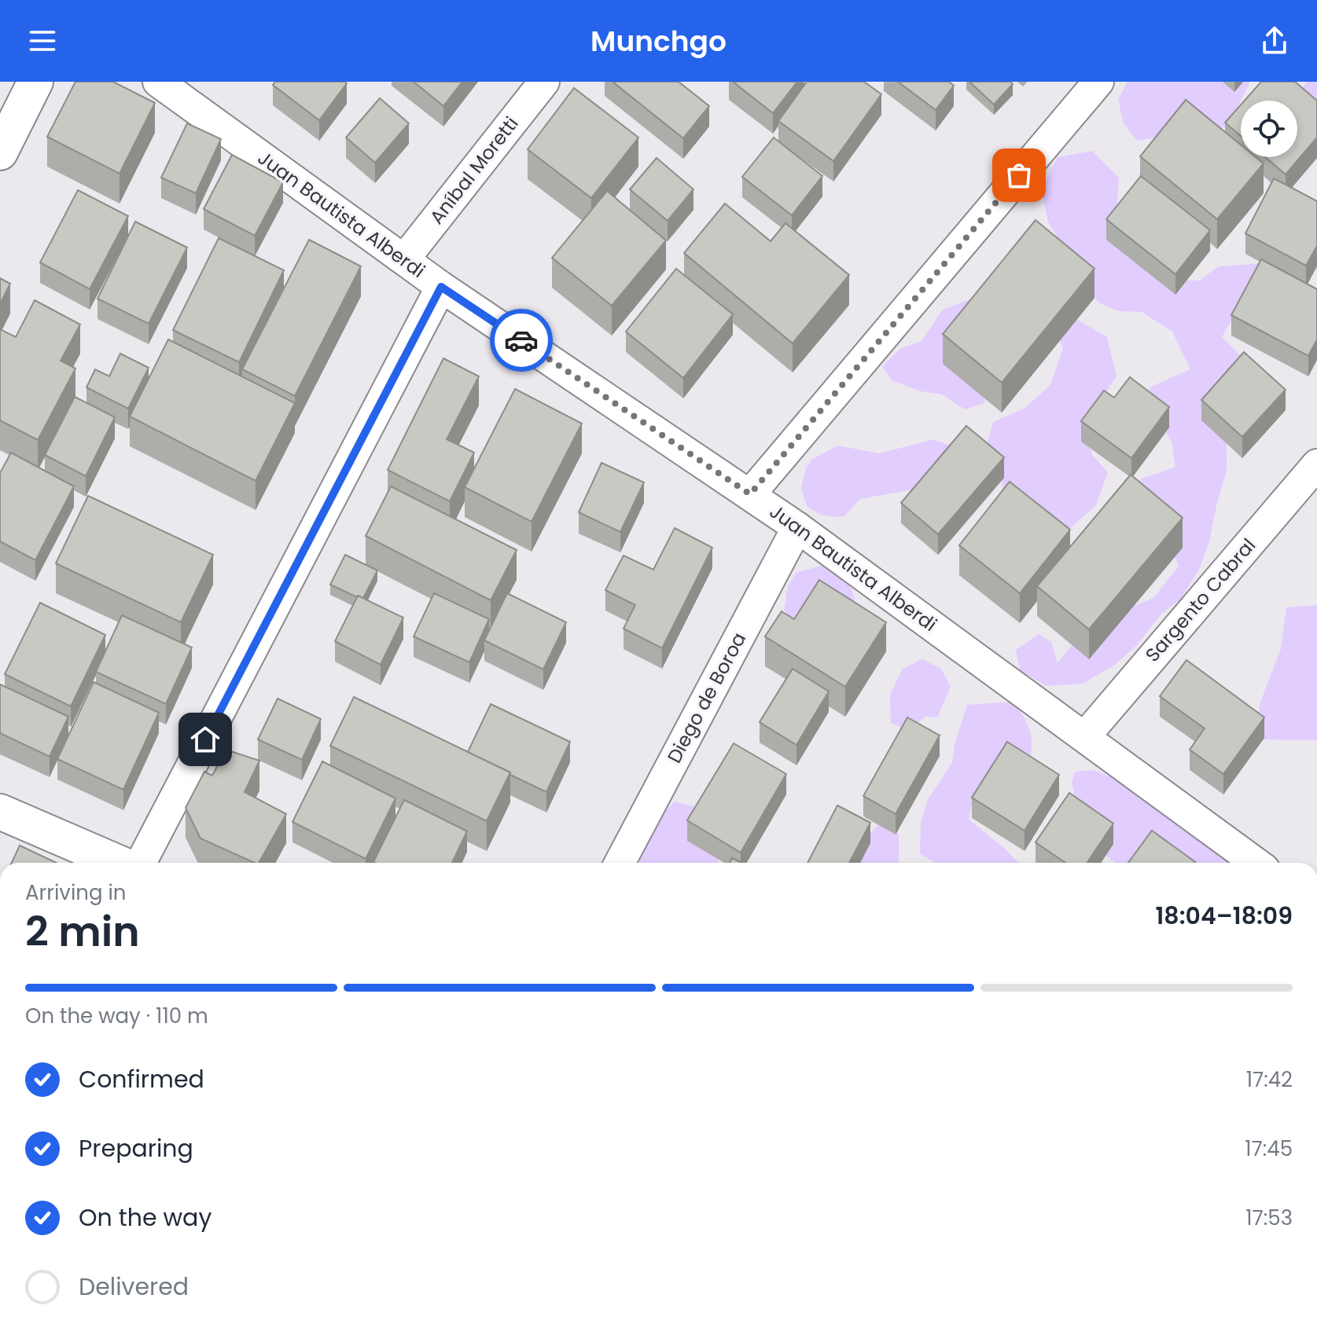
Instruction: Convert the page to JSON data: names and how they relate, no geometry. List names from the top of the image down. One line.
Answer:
{"streets":{"street":["Aníbal Moretti","Juan Bautista Alberdi","Sargento Cabral","Diego de Boroa"]},"crossings":[["Aníbal Moretti","Juan Bautista Alberdi"],["Juan Bautista Alberdi","Sargento Cabral"],["Juan Bautista Alberdi","Diego de Boroa"]],"page":{"header":"Munchgo","heading":["2 min","Arriving in","18:04–18:09"],"bar":"On the way · 110 m","list":[["Confirmed","17:42"],["Preparing","17:45"],["On the way","17:53"],"Delivered"]}}
